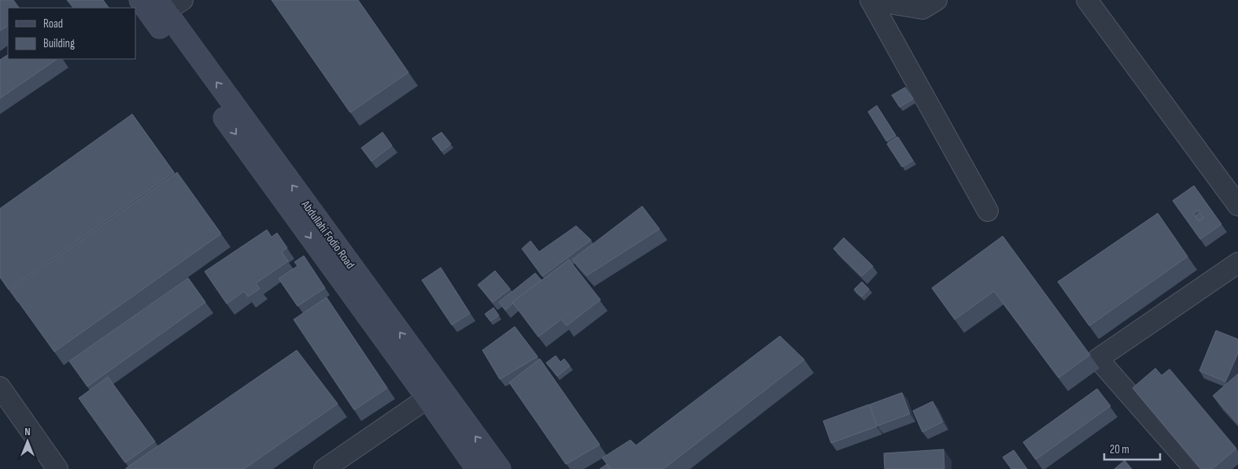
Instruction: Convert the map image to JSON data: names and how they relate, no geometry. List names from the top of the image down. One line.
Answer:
{"streets":{"main road":["Abdullahi Fodio Road"]},"legend":["Road","Building"],"scale_bar":"20 m","north":"top"}
